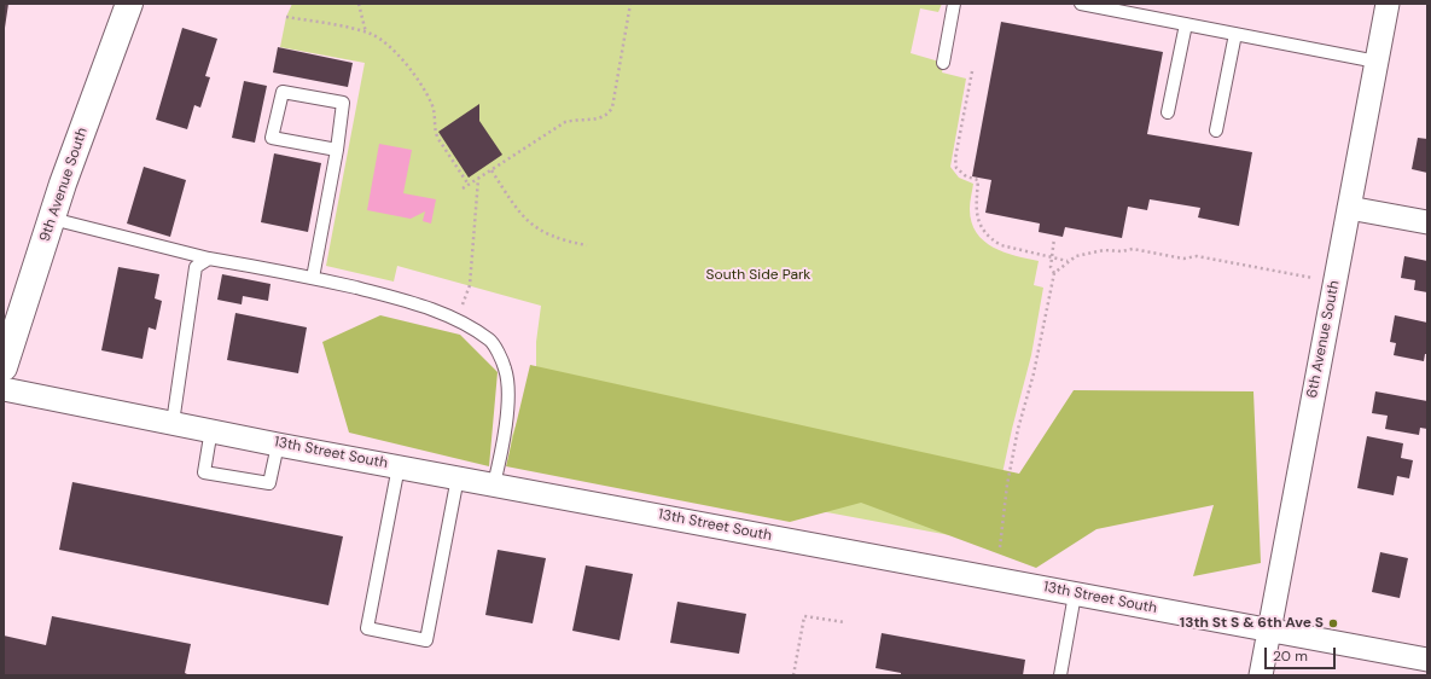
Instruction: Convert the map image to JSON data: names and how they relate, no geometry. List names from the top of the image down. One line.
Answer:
{"streets":{"street":["9th Avenue South","6th Avenue South","13th Street South"]},"crossings":[["6th Avenue South","13th Street South"]],"parks":["South Side Park"],"places":["13th St S & 6th Ave S"],"scale_bar":"20 m"}
